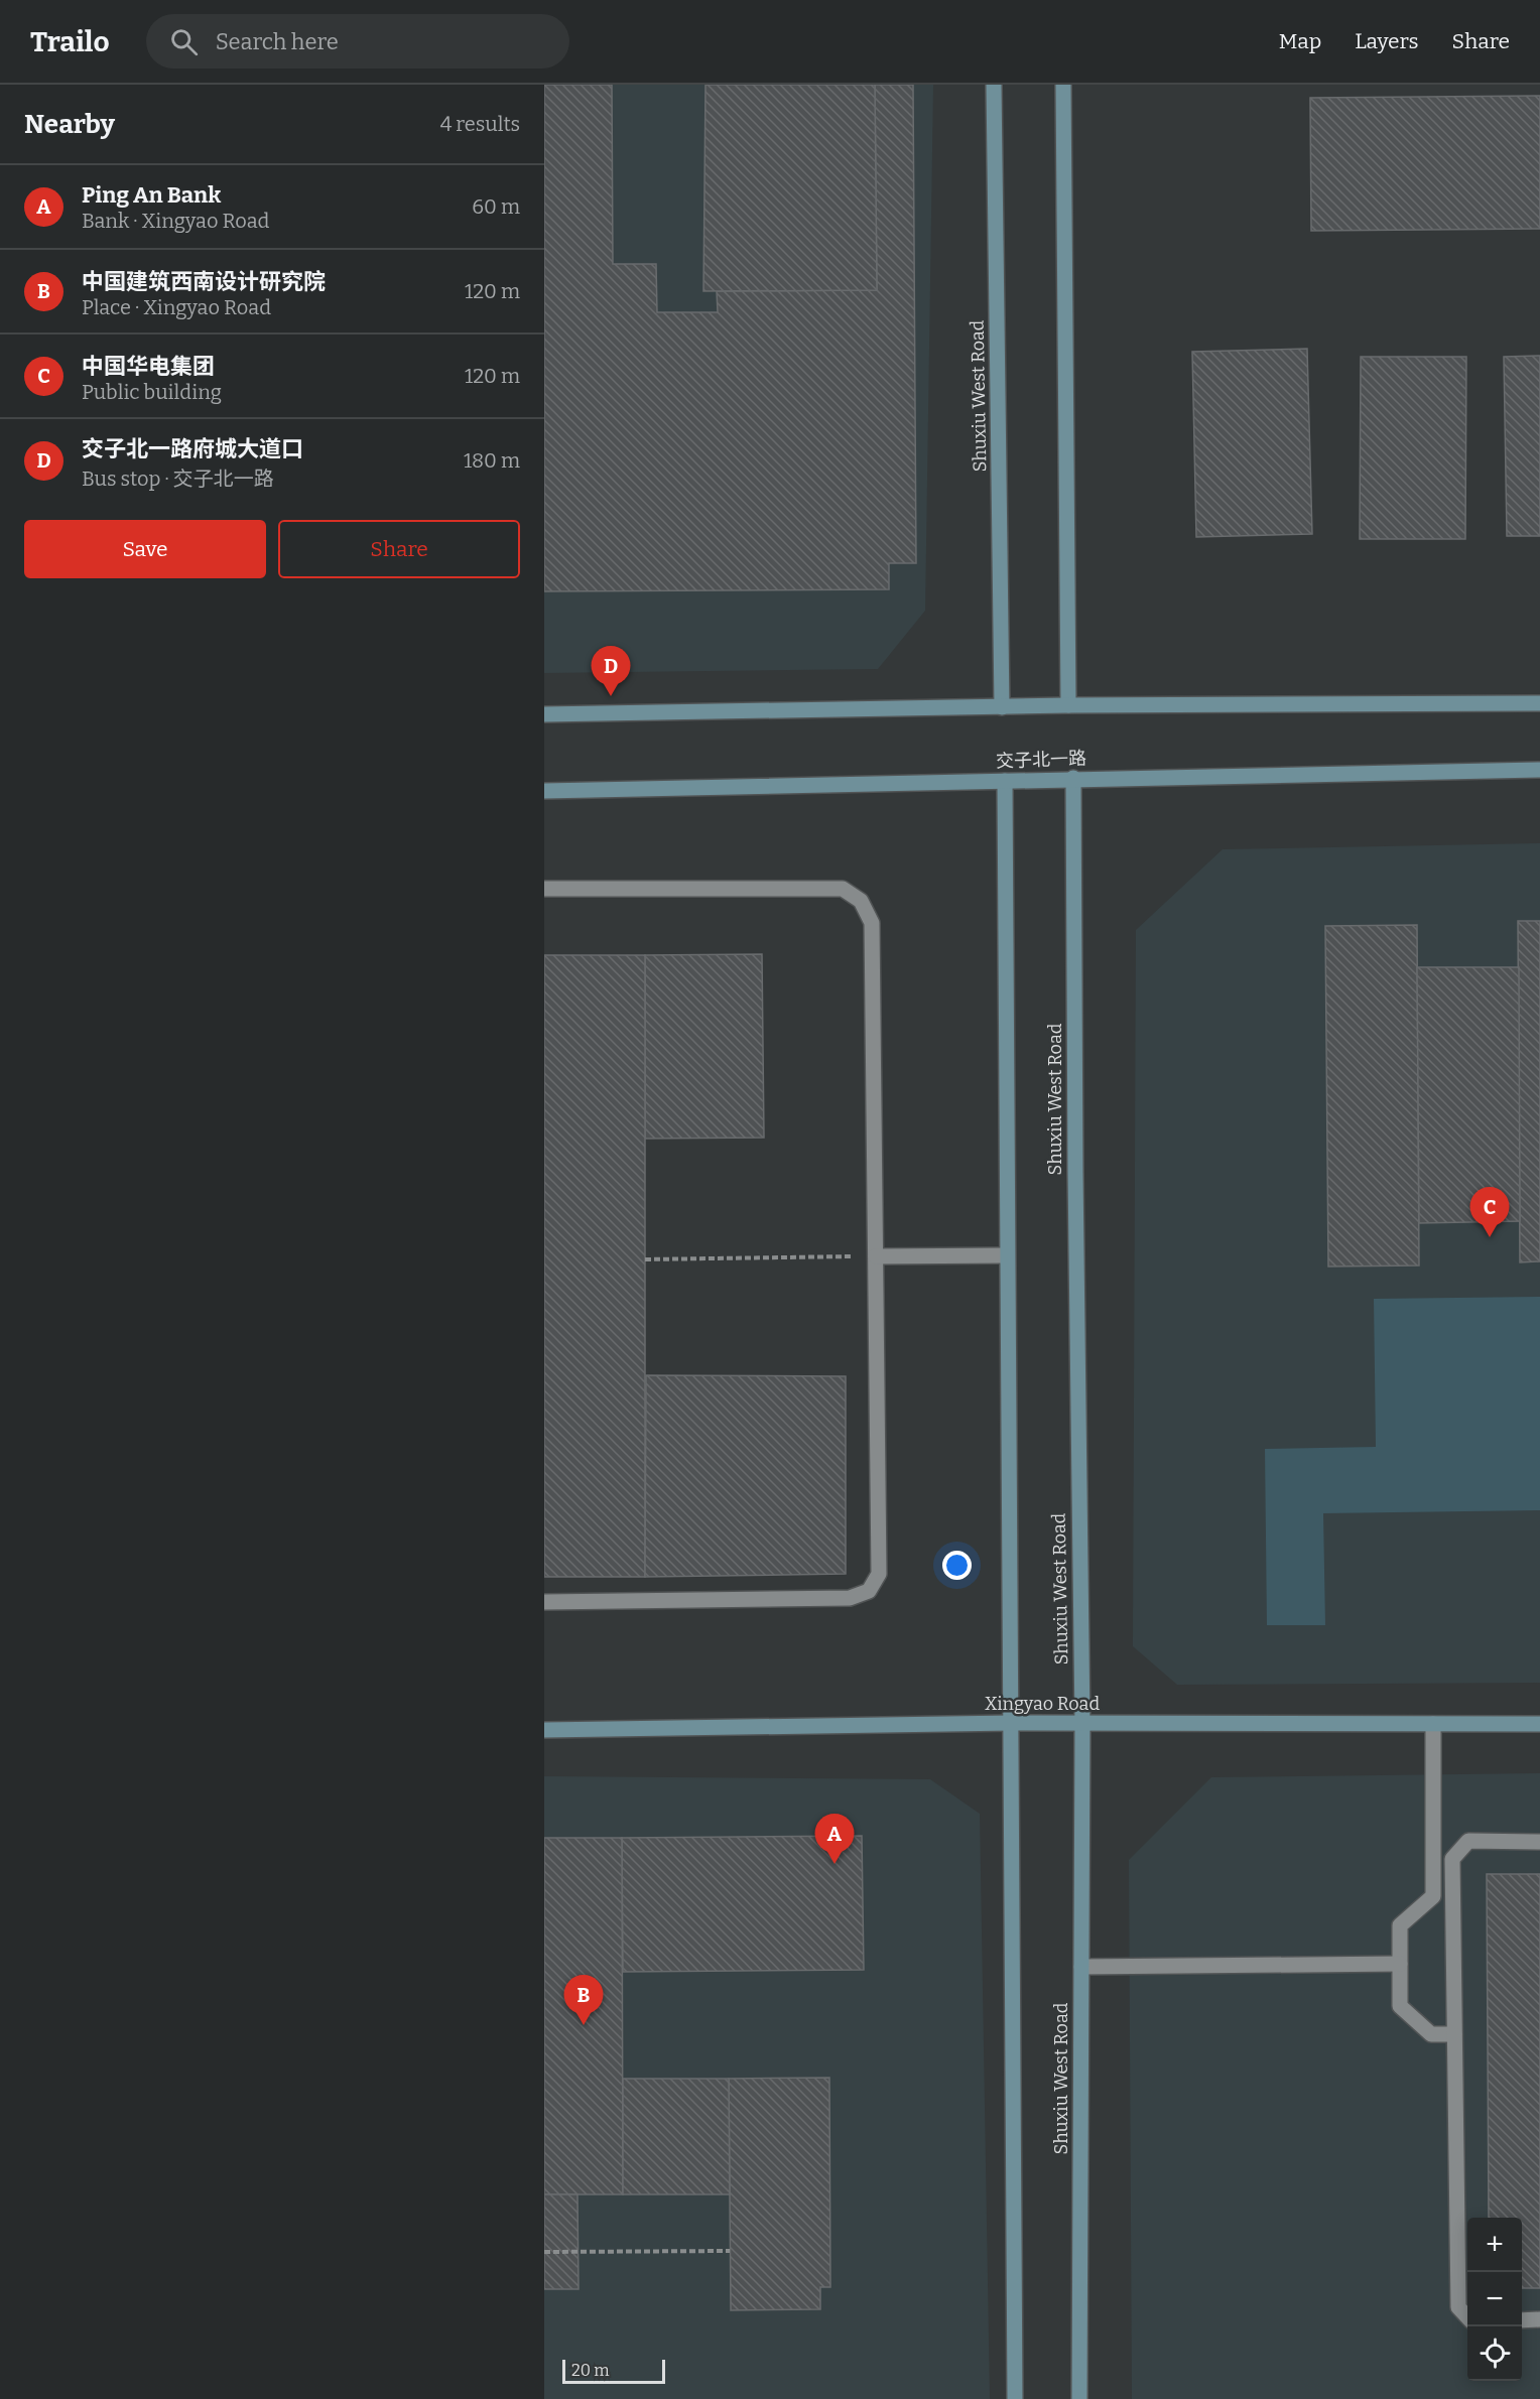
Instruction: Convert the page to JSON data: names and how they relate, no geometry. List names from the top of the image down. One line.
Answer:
{"streets":{"street":["Shuxiu West Road","交子北一路","Xingyao Road"]},"crossings":[["Shuxiu West Road","交子北一路"],["Shuxiu West Road","Xingyao Road"]],"scale_bar":"20 m","page":{"header":"Trailo","search":"Search here","nav":["Map","Layers","Share"],"heading":["Nearby","4 results"],"list":[{"mark":"A","name":"Ping An Bank","note":"Bank · Xingyao Road","value":"60 m"},{"mark":"B","name":"中国建筑西南设计研究院","note":"Place · Xingyao Road","value":"120 m"},{"mark":"C","name":"中国华电集团","note":"Public building","value":"120 m"},{"mark":"D","name":"交子北一路府城大道口","note":"Bus stop · 交子北一路","value":"180 m"}],"buttons":["Save","Share"],"pins":["D","C","A","B"],"map_buttons":["+","−"],"scale":"20 m"}}
